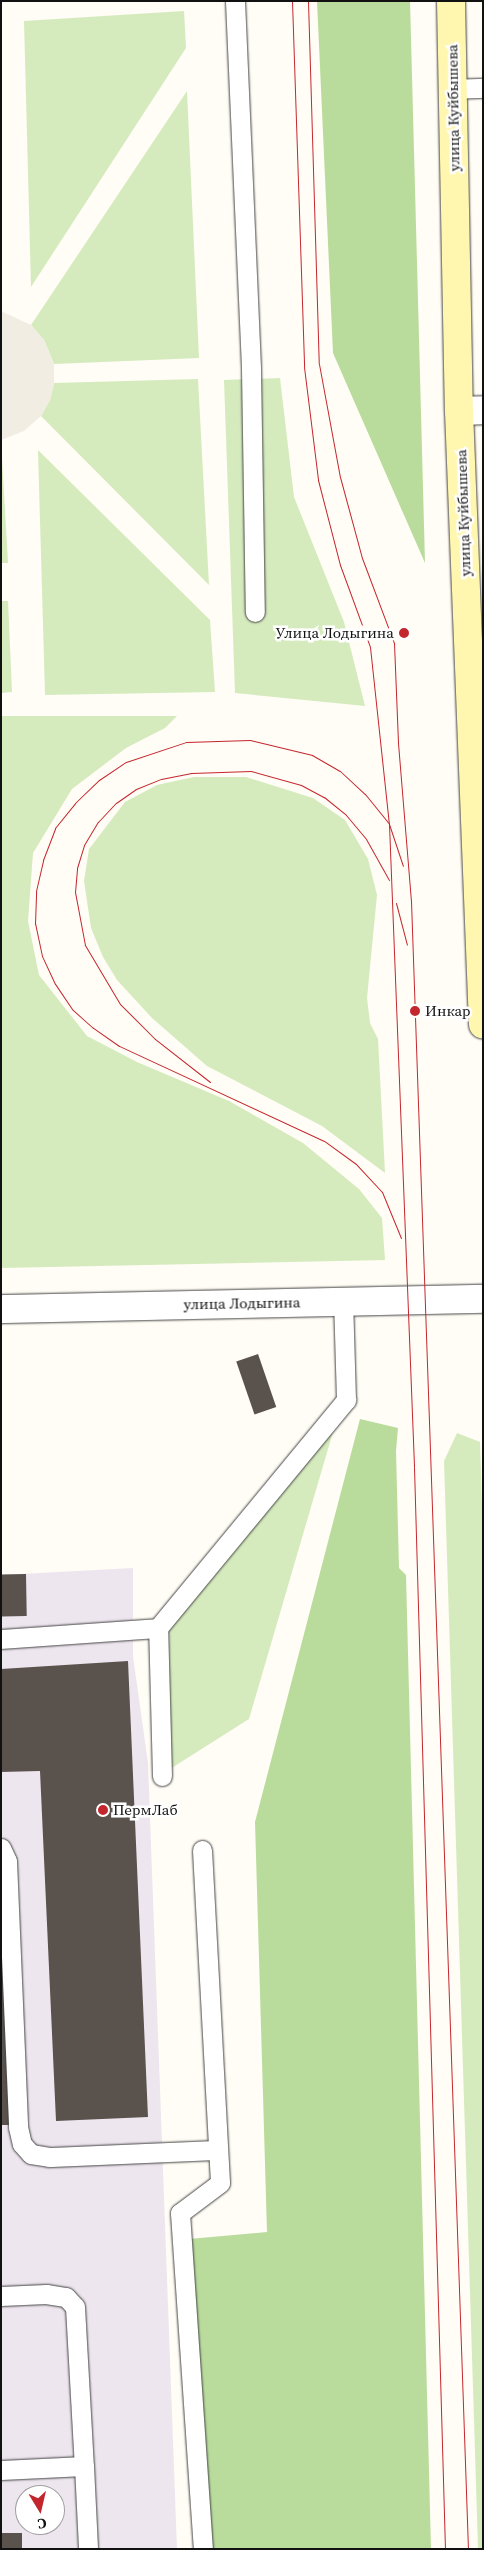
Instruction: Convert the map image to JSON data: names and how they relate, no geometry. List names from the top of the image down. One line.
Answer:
{"streets":{"main road":["улица Куйбышева"],"street":["улица Лодыгина"]},"places":["Улица Лодыгина","Инкар","ПермЛаб"],"north":"bottom"}
